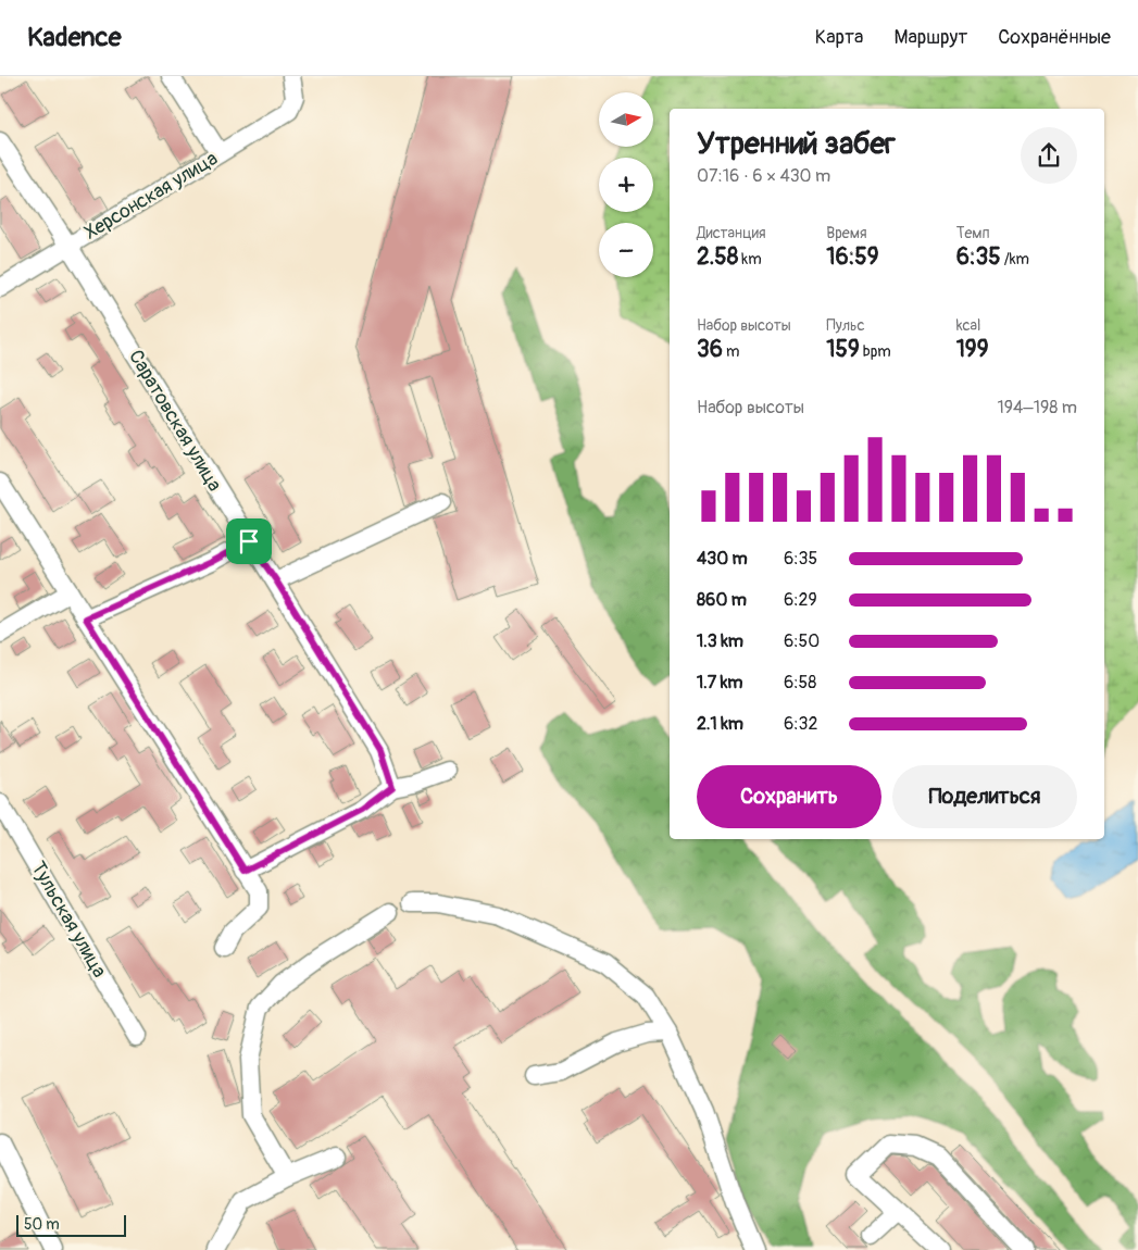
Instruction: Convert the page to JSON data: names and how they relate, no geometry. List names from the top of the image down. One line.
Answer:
{"streets":{"street":["Херсонская улица","Саратовская улица","Тульская улица"]},"crossings":[["Херсонская улица","Саратовская улица"]],"scale_bar":"50 m","north":"right","page":{"header":"Kadence","nav":["Карта","Маршрут","Сохранённые"],"map_buttons":["+","−"],"heading":["Утренний забег","07:16 · 6 × 430 m"],"stats":[["Дистанция","2.58 km"],["Время","16:59"],["Темп","6:35 /km"],["Набор высоты","36 m"],["Пульс","159 bpm"],["kcal","199"]],"chart":["Набор высоты","194–198 m"],"list":[{"name":"430 m","note":"6:35"},{"name":"860 m","note":"6:29"},{"name":"1.3 km","note":"6:50"},{"name":"1.7 km","note":"6:58"},{"name":"2.1 km","note":"6:32"}],"buttons":["Сохранить","Поделиться"],"scale":"50 m"}}
